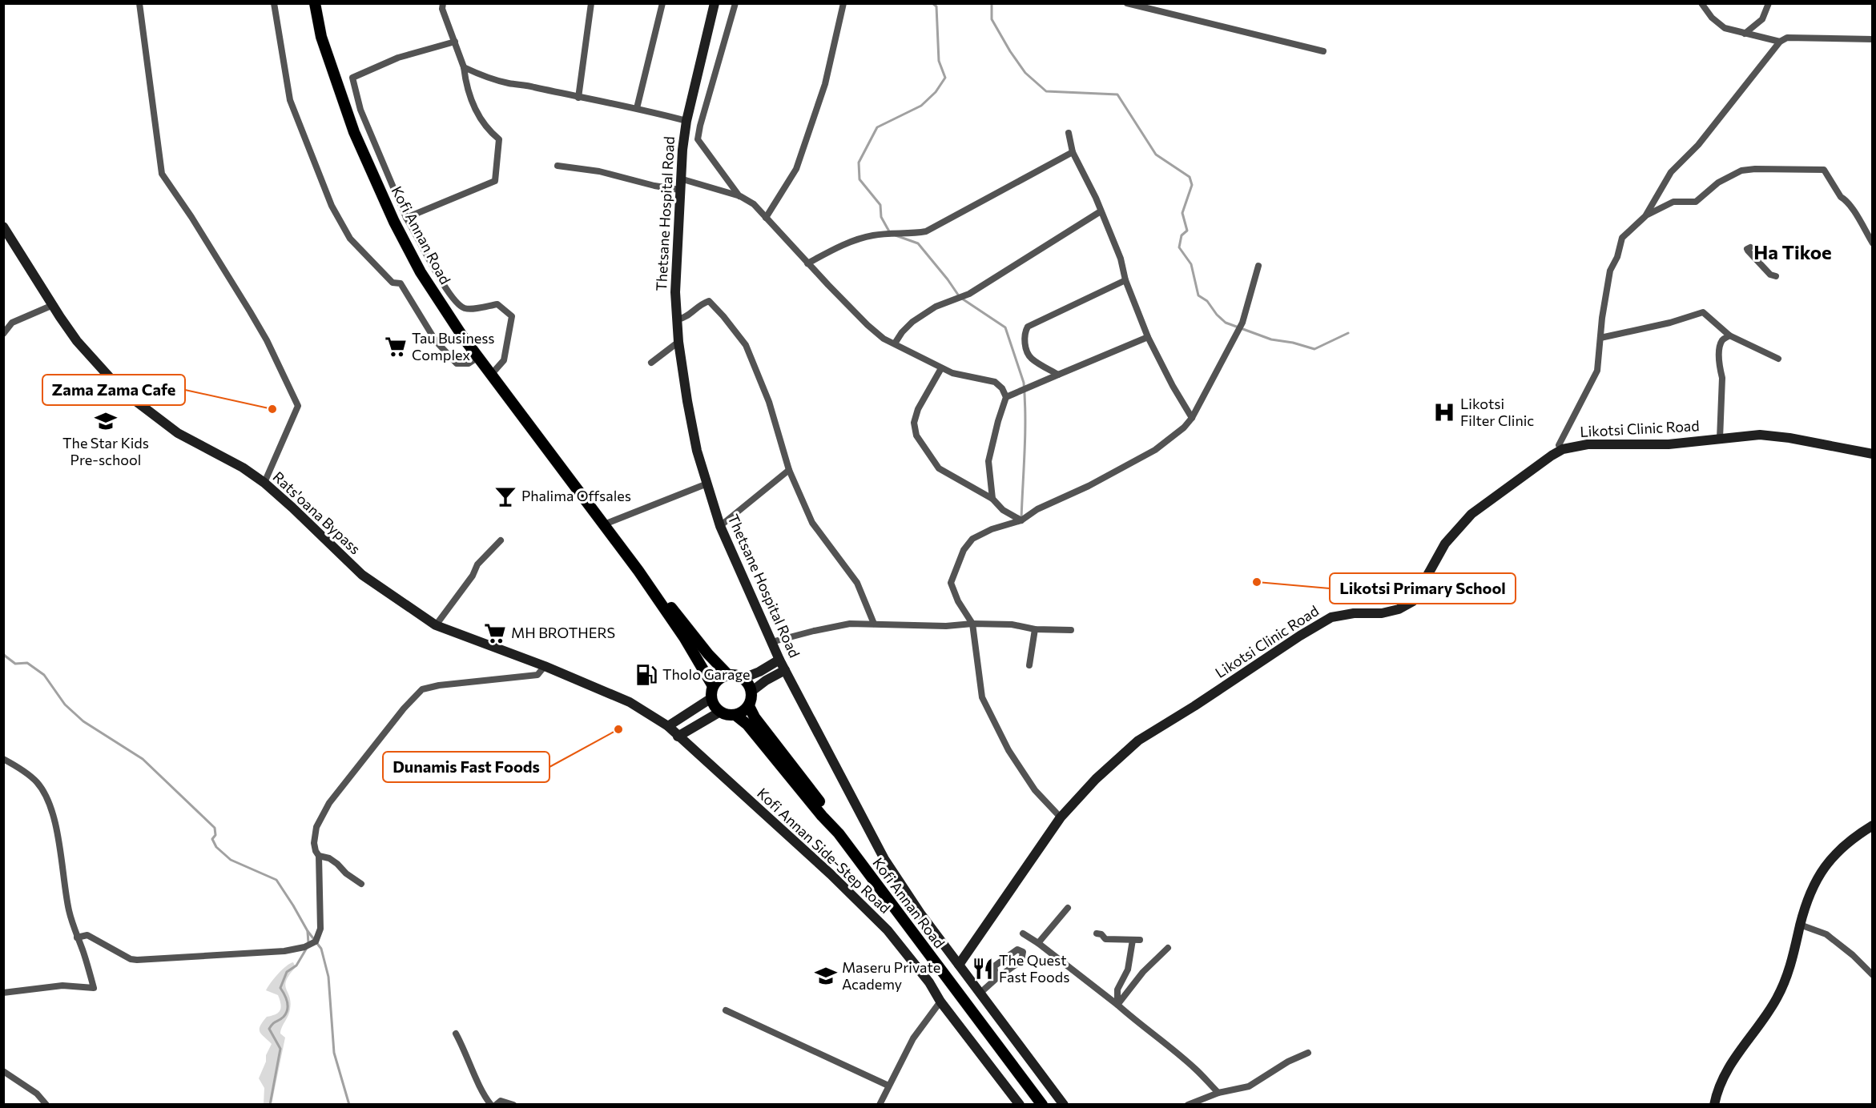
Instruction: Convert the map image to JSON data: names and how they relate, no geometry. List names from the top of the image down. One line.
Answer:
{"streets":{"main road":["Kofi Annan Road"],"street":["Thetsane Hospital Road","Likotsi Clinic Road","Rats'oana Bypass","Kofi Annan Side-Step Road"]},"crossings":[["Thetsane Hospital Road","Likotsi Clinic Road"],["Rats'oana Bypass","Kofi Annan Side-Step Road"]],"districts":["Ha Tikoe"],"places":{"supermarket":["Tau Business Complex","MH BROTHERS"],"other":["Zama Zama Cafe","Likotsi Primary School","Dunamis Fast Foods"],"hospital":["Likotsi Filter Clinic"],"school or university":["The Star Kids Pre-school","Maseru Private Academy"],"bar":["Phalima Offsales"],"fuel station":["Tholo Garage"],"restaurant":["The Quest Fast Foods"]}}
